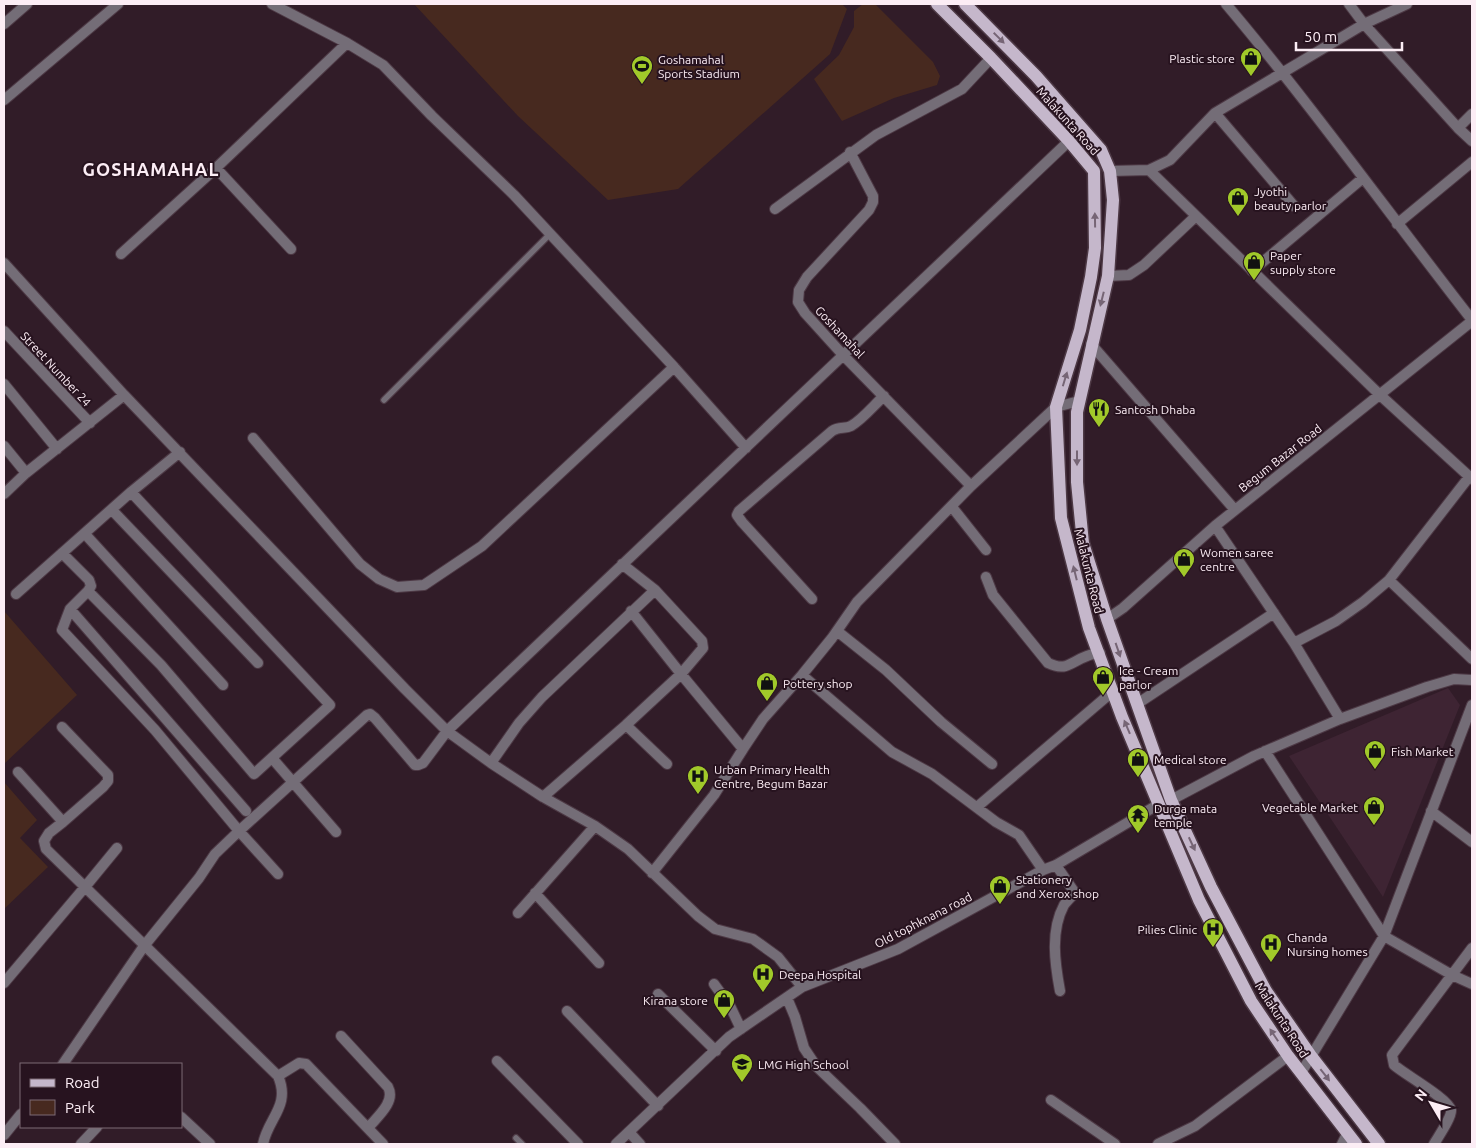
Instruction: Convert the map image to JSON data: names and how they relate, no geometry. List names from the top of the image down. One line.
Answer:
{"streets":{"main road":["Malakunta Road"],"street":["Goshamahal","Street Number 24","Begum Bazar Road","Old tophknana road"]},"crossings":[["Malakunta Road","Old tophknana road"]],"districts":["GOSHAMAHAL"],"places":{"shop":["Plastic store","Jyothi beauty parlor","Paper supply store","Women saree centre","Ice - Cream parlor","Pottery shop","Fish Market","Medical store","Vegetable Market","Stationery and Xerox shop","Kirana store"],"sports":["Goshamahal Sports Stadium"],"restaurant":["Santosh Dhaba"],"hospital":["Urban Primary Health Centre, Begum Bazar","Pilies Clinic","Chanda Nursing homes","Deepa Hospital"],"temple":["Durga mata temple"],"school or university":["LMG High School"]},"legend":["Road","Park"],"scale_bar":"50 m","north":"top left"}
